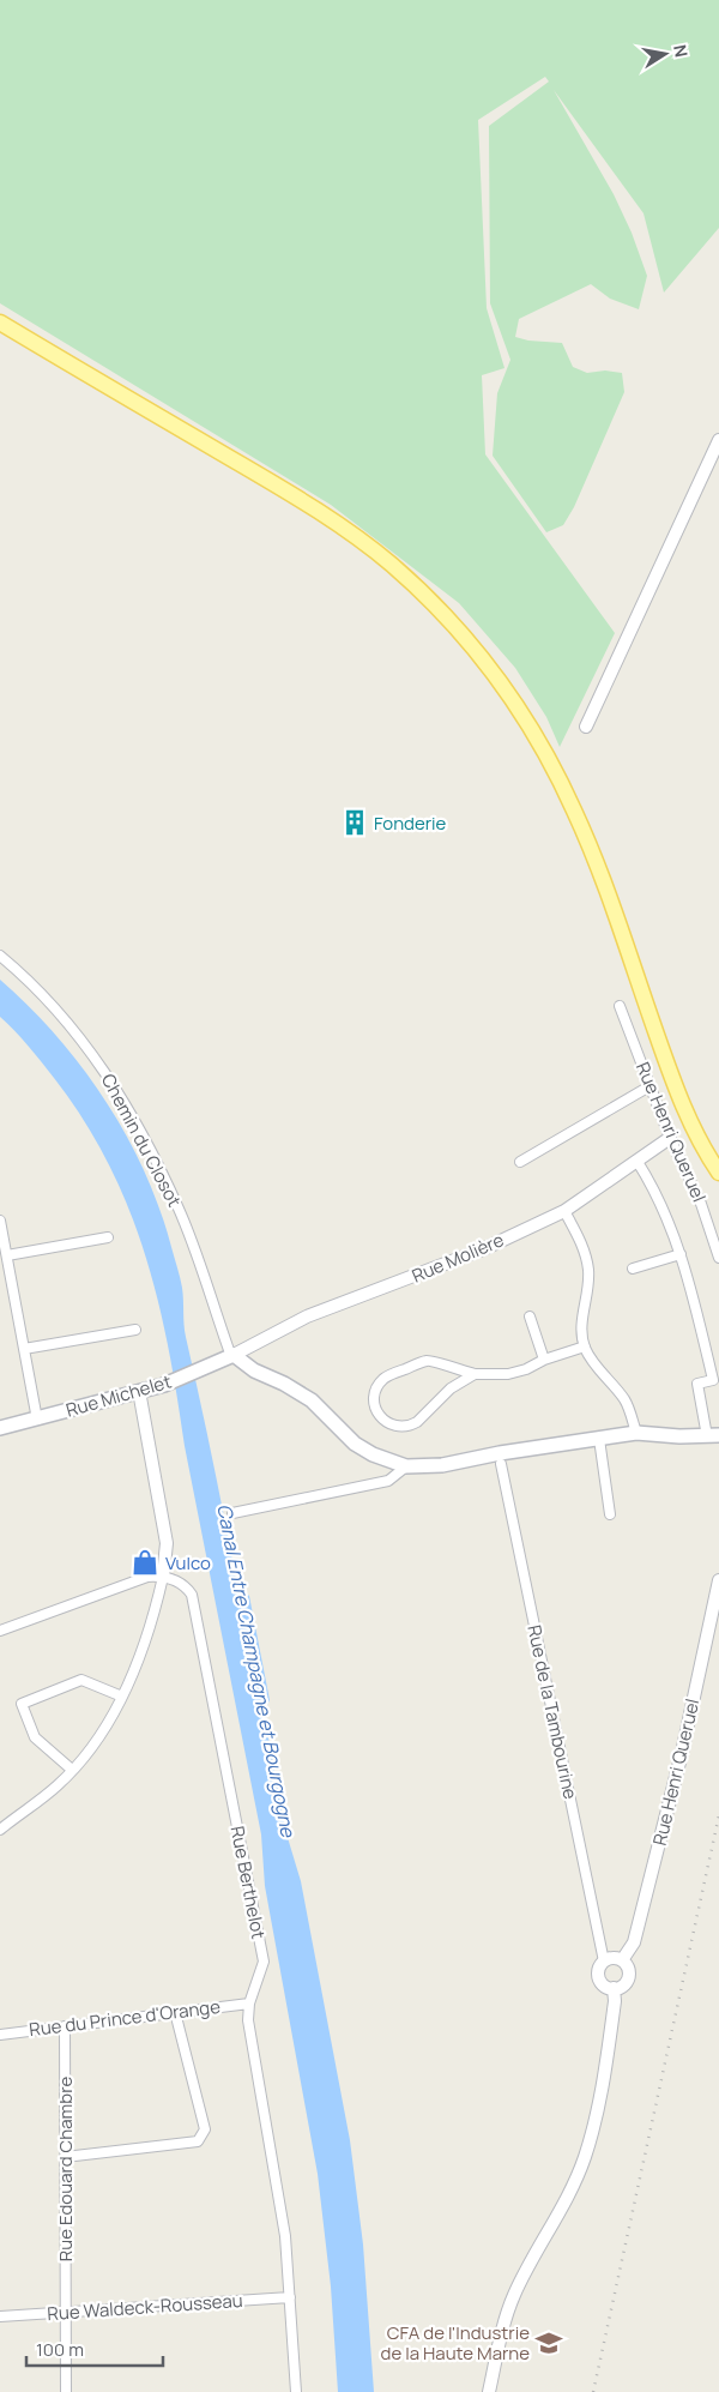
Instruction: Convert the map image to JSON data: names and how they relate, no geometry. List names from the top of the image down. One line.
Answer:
{"streets":{"main road":["Rue Michelet"],"street":["Rue Henri Queruel","Chemin du Closot","Rue Molière","Rue de la Tambourine","Rue Berthelot","Rue du Prince d'Orange","Rue Edouard Chambre","Rue Waldeck-Rousseau"]},"crossings":[["Rue Henri Queruel","Rue Molière"],["Rue Henri Queruel","Rue de la Tambourine"],["Chemin du Closot","Rue Molière"],["Chemin du Closot","Rue Michelet"],["Rue Molière","Rue Michelet"],["Rue Berthelot","Rue du Prince d'Orange"],["Rue Berthelot","Rue Waldeck-Rousseau"],["Rue du Prince d'Orange","Rue Edouard Chambre"],["Rue Edouard Chambre","Rue Waldeck-Rousseau"]],"water":["Canal Entre Champagne et Bourgogne"],"places":{"building":["Fonderie"],"shop":["Vulco"],"school or university":["CFA de l'Industrie de la Haute Marne"]},"scale_bar":"100 m","north":"right"}
